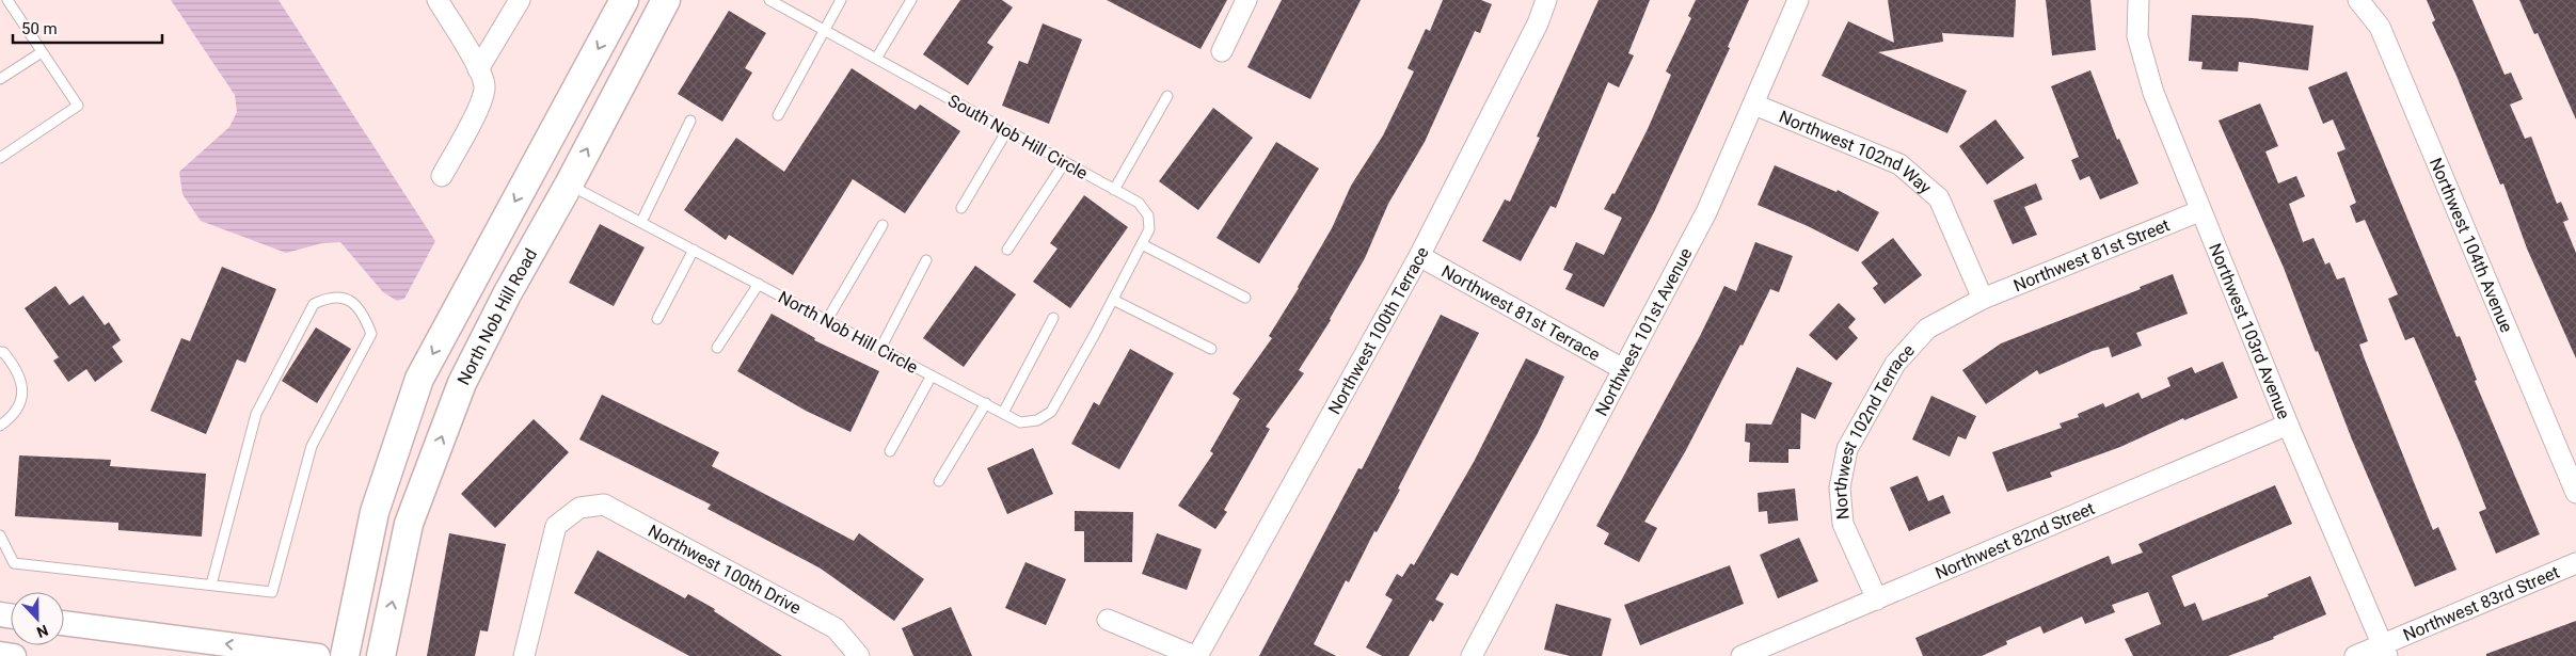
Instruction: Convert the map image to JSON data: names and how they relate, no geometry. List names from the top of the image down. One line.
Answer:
{"streets":{"main road":["North Nob Hill Road"],"street":["Northwest 102nd Way","Northwest 104th Avenue","Northwest 81st Street","Northwest 81st Terrace","Northwest 100th Terrace","Northwest 101st Avenue","Northwest 103rd Avenue","Northwest 102nd Terrace","Northwest 82nd Street","Northwest 100th Drive","Northwest 83rd Street"],"lane":["South Nob Hill Circle","North Nob Hill Circle"]},"crossings":[["South Nob Hill Circle","North Nob Hill Circle"],["Northwest 102nd Way","Northwest 81st Street"],["Northwest 102nd Way","Northwest 101st Avenue"],["Northwest 102nd Way","Northwest 102nd Terrace"],["Northwest 81st Street","Northwest 103rd Avenue"],["Northwest 81st Street","Northwest 102nd Terrace"],["Northwest 81st Terrace","Northwest 100th Terrace"],["Northwest 81st Terrace","Northwest 101st Avenue"],["North Nob Hill Road","North Nob Hill Circle"],["Northwest 103rd Avenue","Northwest 82nd Street"],["Northwest 103rd Avenue","Northwest 83rd Street"],["Northwest 102nd Terrace","Northwest 82nd Street"]],"scale_bar":"50 m","north":"bottom"}
